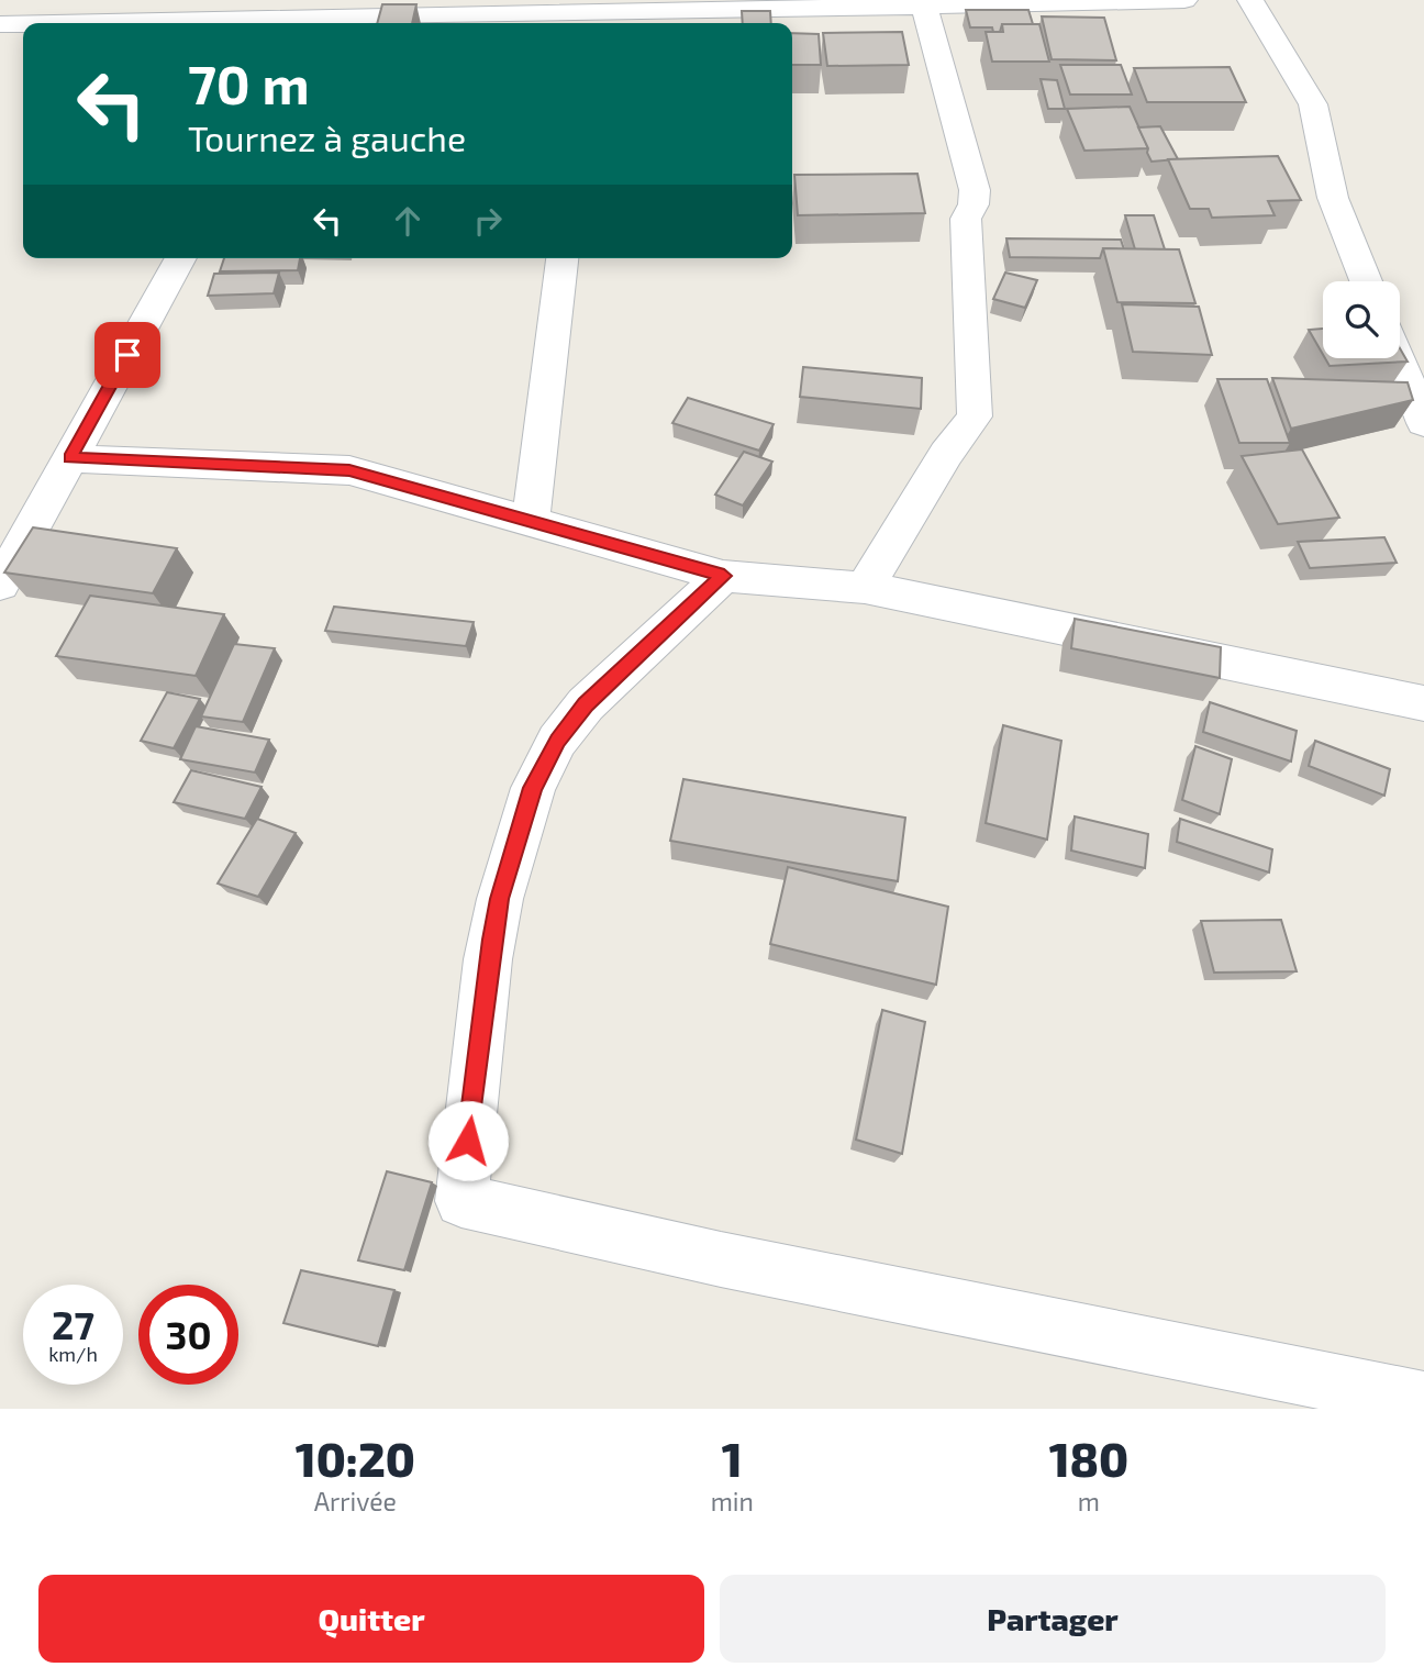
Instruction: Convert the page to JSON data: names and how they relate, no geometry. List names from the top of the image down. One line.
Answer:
{"page":{"turn":["70 m","Tournez à gauche"],"speed":"27 km/h","limit":"30","eta":["10:20","Arrivée","1","min","180","m"],"buttons":["Quitter","Partager"]}}
